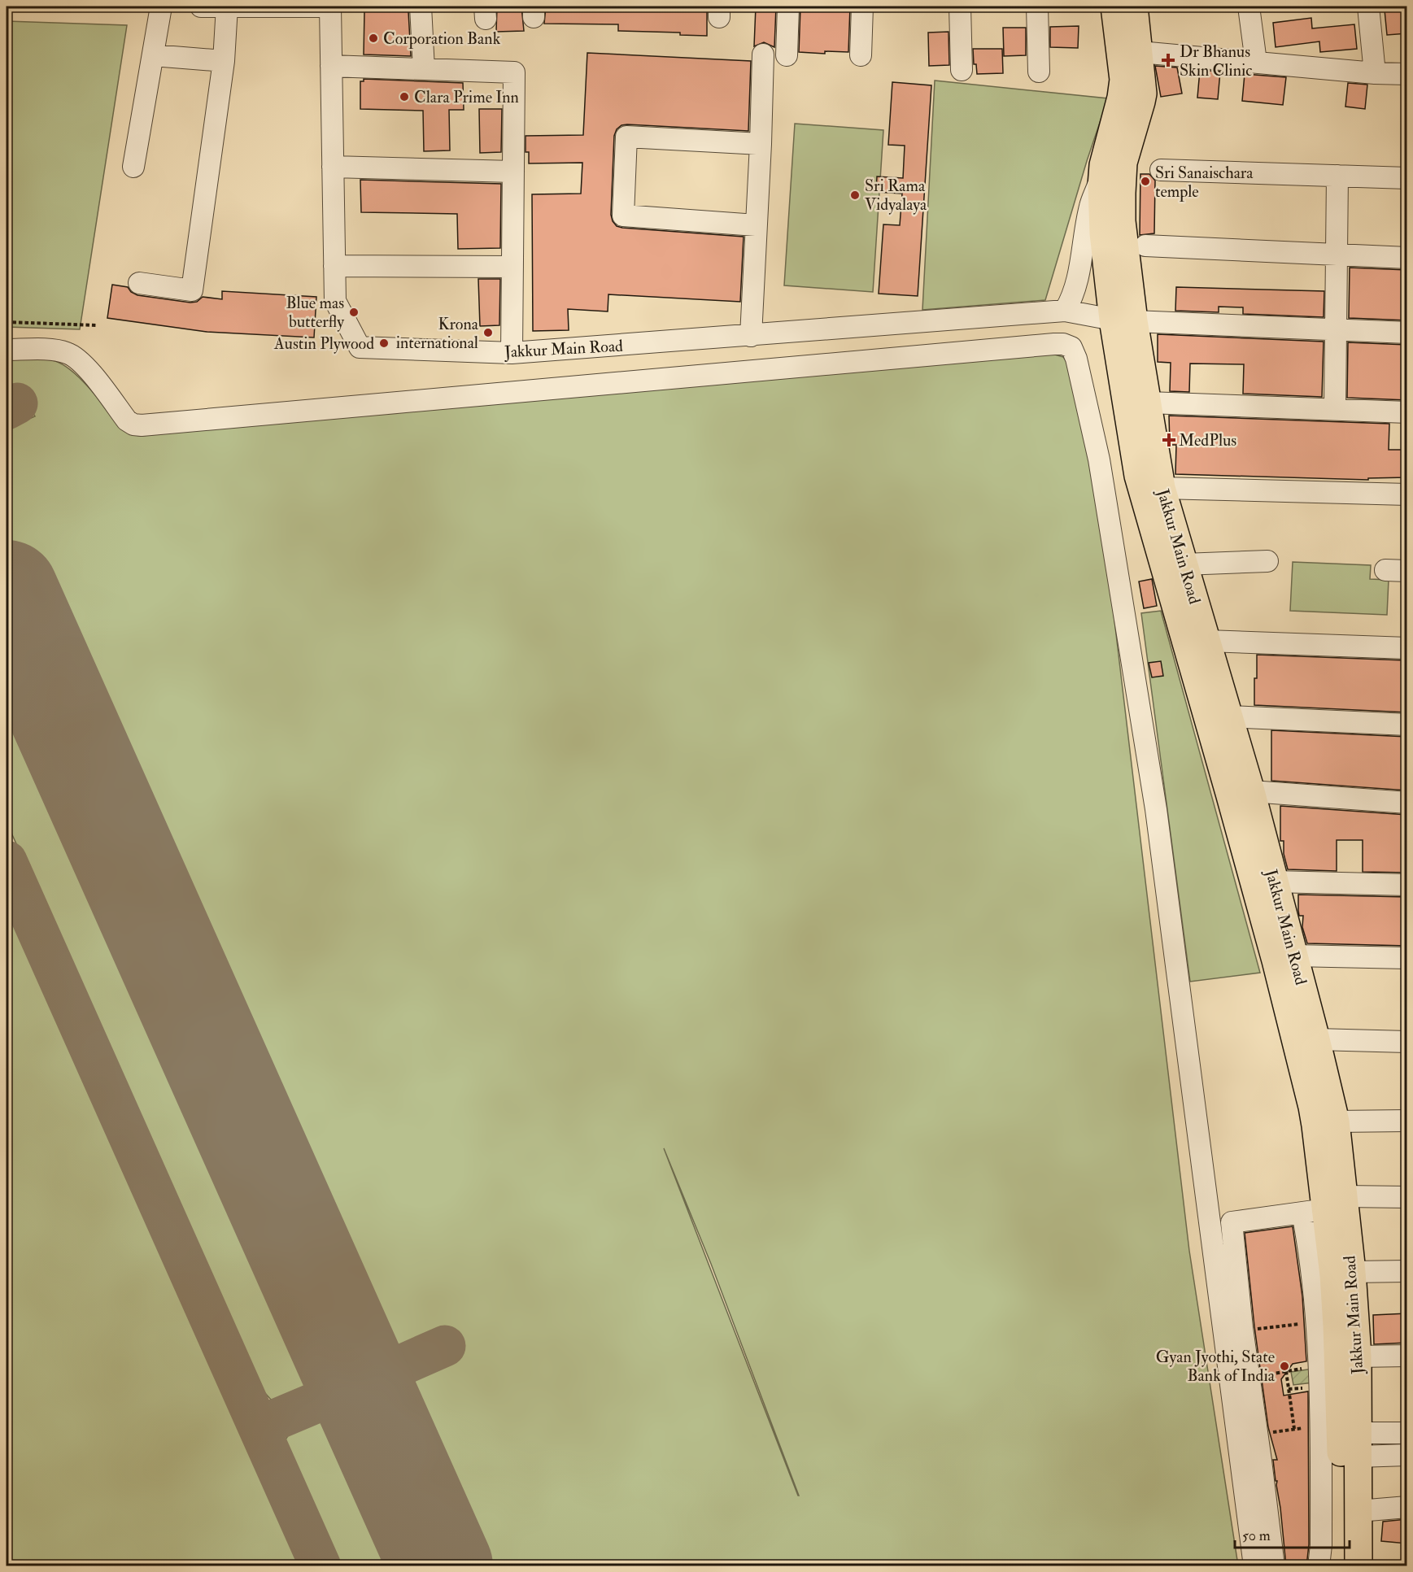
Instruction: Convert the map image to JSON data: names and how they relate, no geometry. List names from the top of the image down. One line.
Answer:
{"streets":{"main road":["Jakkur Main Road"]},"places":{"other":["Corporation Bank","Clara Prime Inn","Sri Sanaischara temple","Sri Rama Vidyalaya","Blue mas butterfly","Krona international","Austin Plywood","Gyan Jyothi, State Bank of India"],"health":["Dr Bhanus Skin Clinic","MedPlus"]},"scale_bar":"50 m"}
